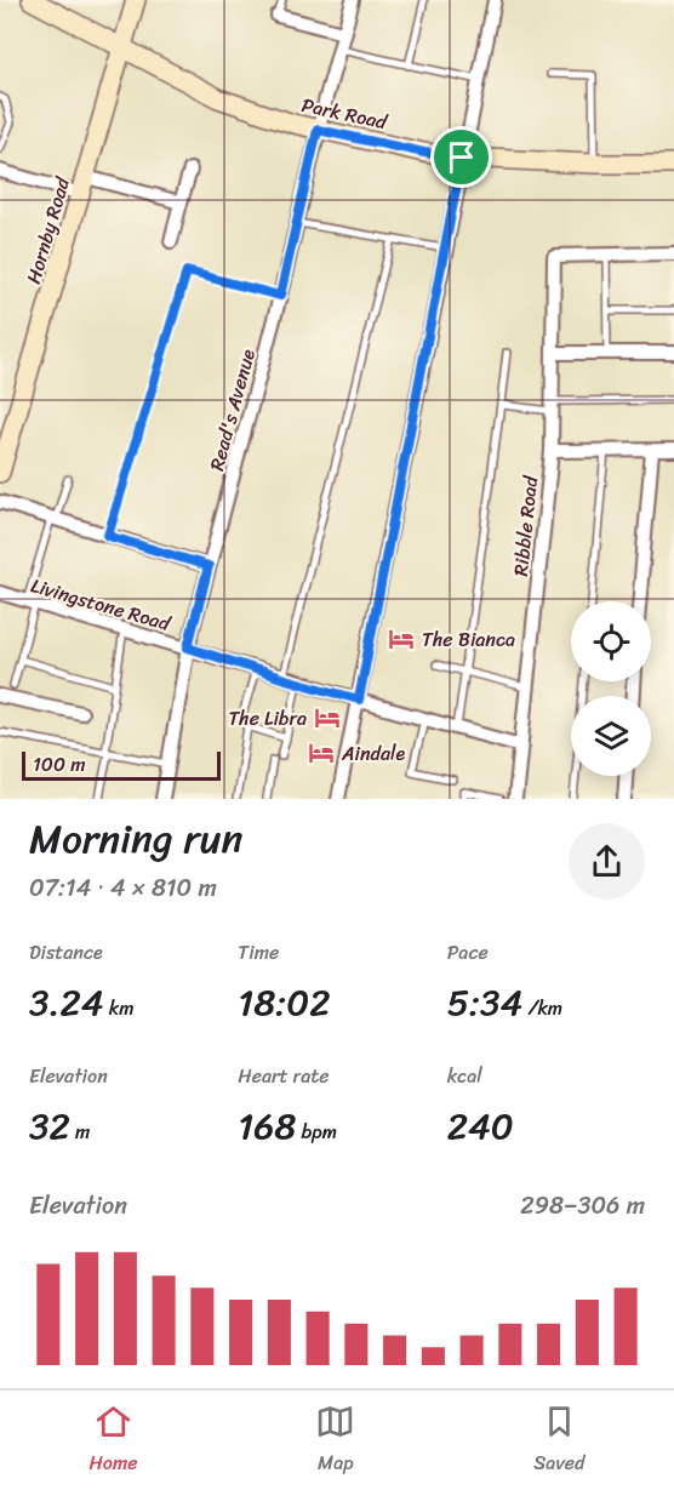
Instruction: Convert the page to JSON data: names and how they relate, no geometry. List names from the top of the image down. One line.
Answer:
{"streets":{"main road":["Park Road","Hornby Road"],"street":["Read's Avenue","Ribble Road","Livingstone Road"]},"crossings":[["Park Road","Hornby Road"],["Park Road","Read's Avenue"],["Read's Avenue","Livingstone Road"],["Ribble Road","Livingstone Road"]],"places":{"hotel":["The Bianca","The Libra","Aindale"]},"scale_bar":"100 m","page":{"scale":"100 m","heading":["Morning run","07:14 · 4 × 810 m"],"stats":[["Distance","3.24 km"],["Time","18:02"],["Pace","5:34 /km"],["Elevation","32 m"],["Heart rate","168 bpm"],["kcal","240"]],"chart":["Elevation","298–306 m"],"tabs":["Home","Map","Saved"]}}
